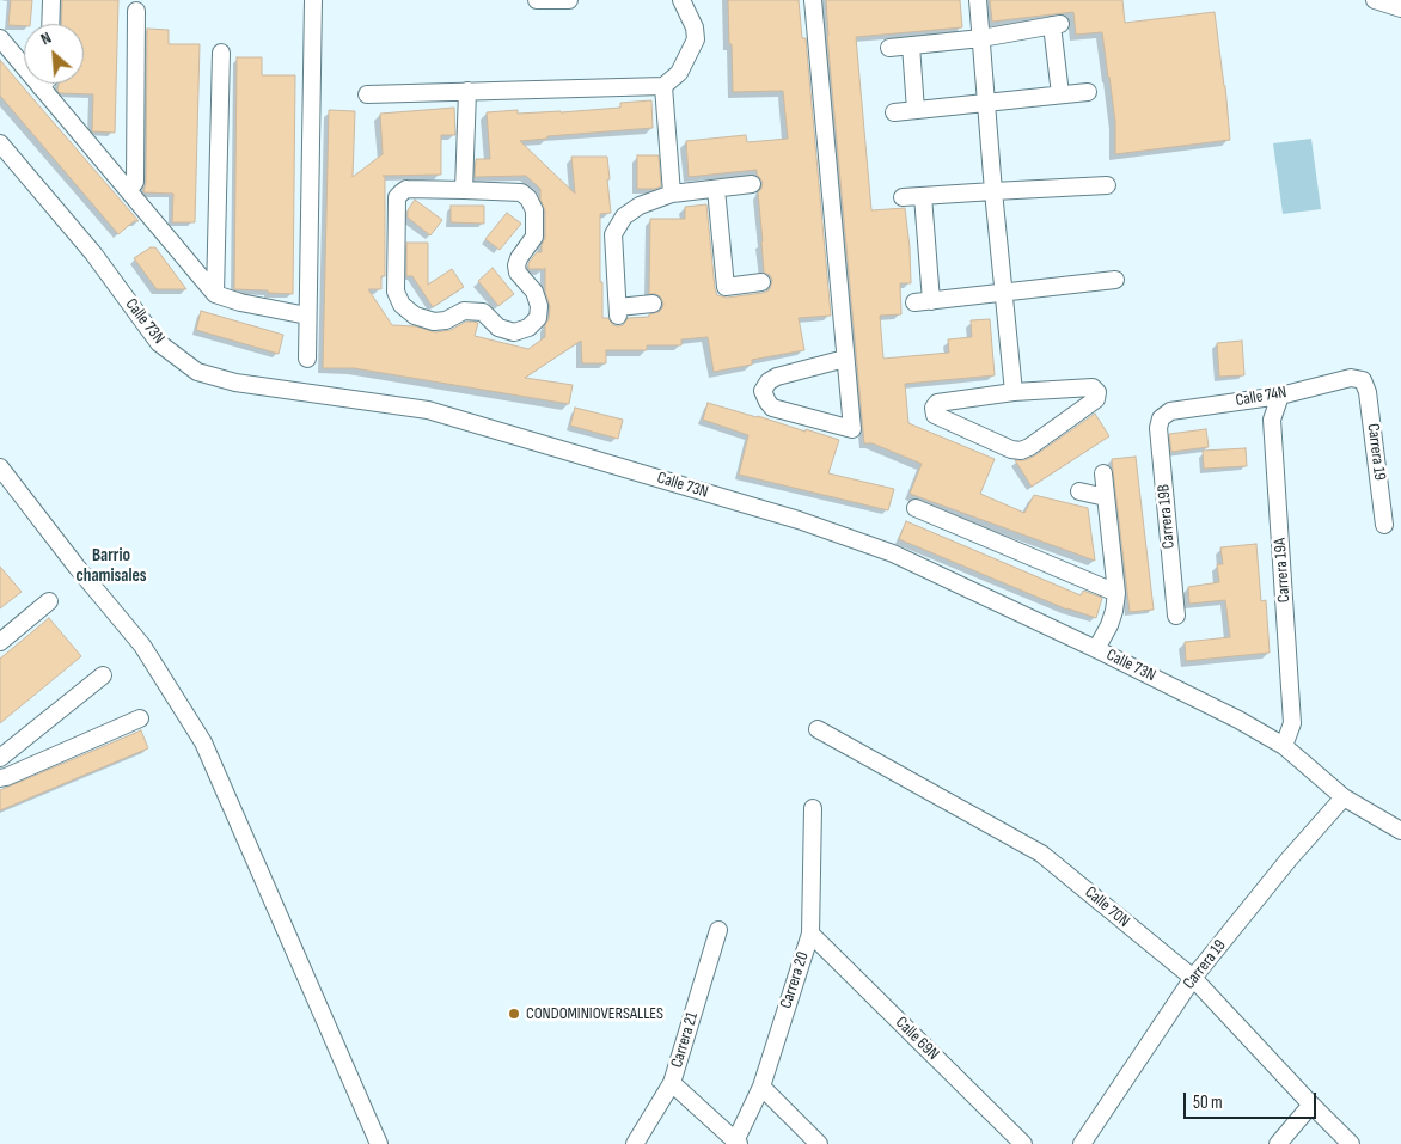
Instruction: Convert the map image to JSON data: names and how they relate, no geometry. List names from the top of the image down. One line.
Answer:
{"streets":{"street":["Calle 73N","Calle 74N","Carrera 19","Carrera 19B","Carrera 19A","Calle 70N","Carrera 20","Calle 69N","Carrera 21"]},"crossings":[["Calle 73N","Carrera 19"],["Calle 73N","Carrera 19A"],["Calle 74N","Carrera 19"],["Calle 74N","Carrera 19B"],["Calle 74N","Carrera 19A"],["Carrera 19","Calle 70N"],["Carrera 20","Calle 69N"]],"districts":["Barrio chamisales"],"places":["CONDOMINIOVERSALLES"],"scale_bar":"50 m","north":"top left"}
